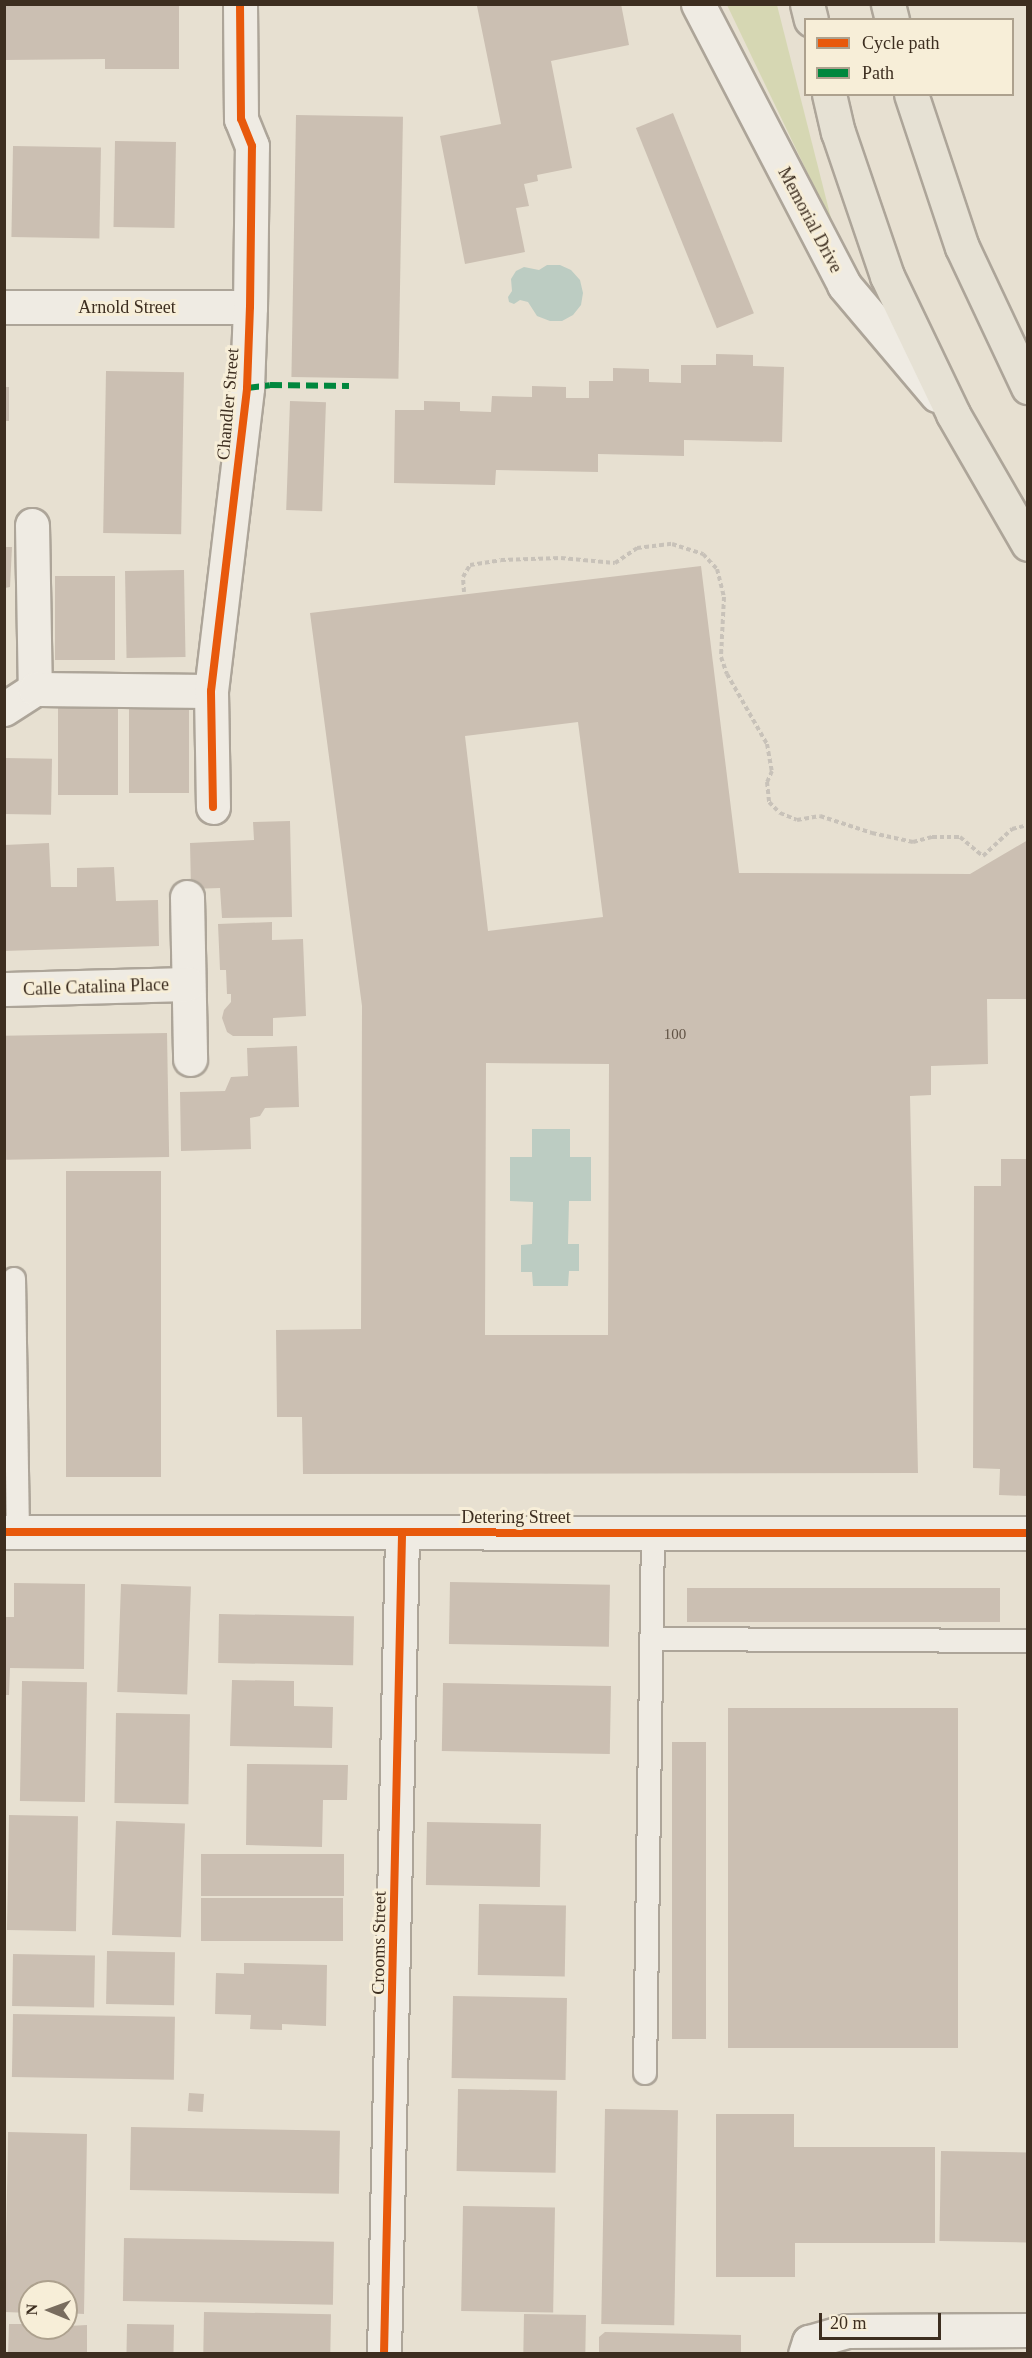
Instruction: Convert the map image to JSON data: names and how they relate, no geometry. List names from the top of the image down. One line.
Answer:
{"streets":{"main road":["Memorial Drive"],"street":["Arnold Street","Chandler Street","Calle Catalina Place","Detering Street","Crooms Street"]},"crossings":[["Arnold Street","Chandler Street"],["Detering Street","Crooms Street"]],"house_numbers":["100"],"legend":["Cycle path","Path"],"scale_bar":"20 m","north":"left"}
